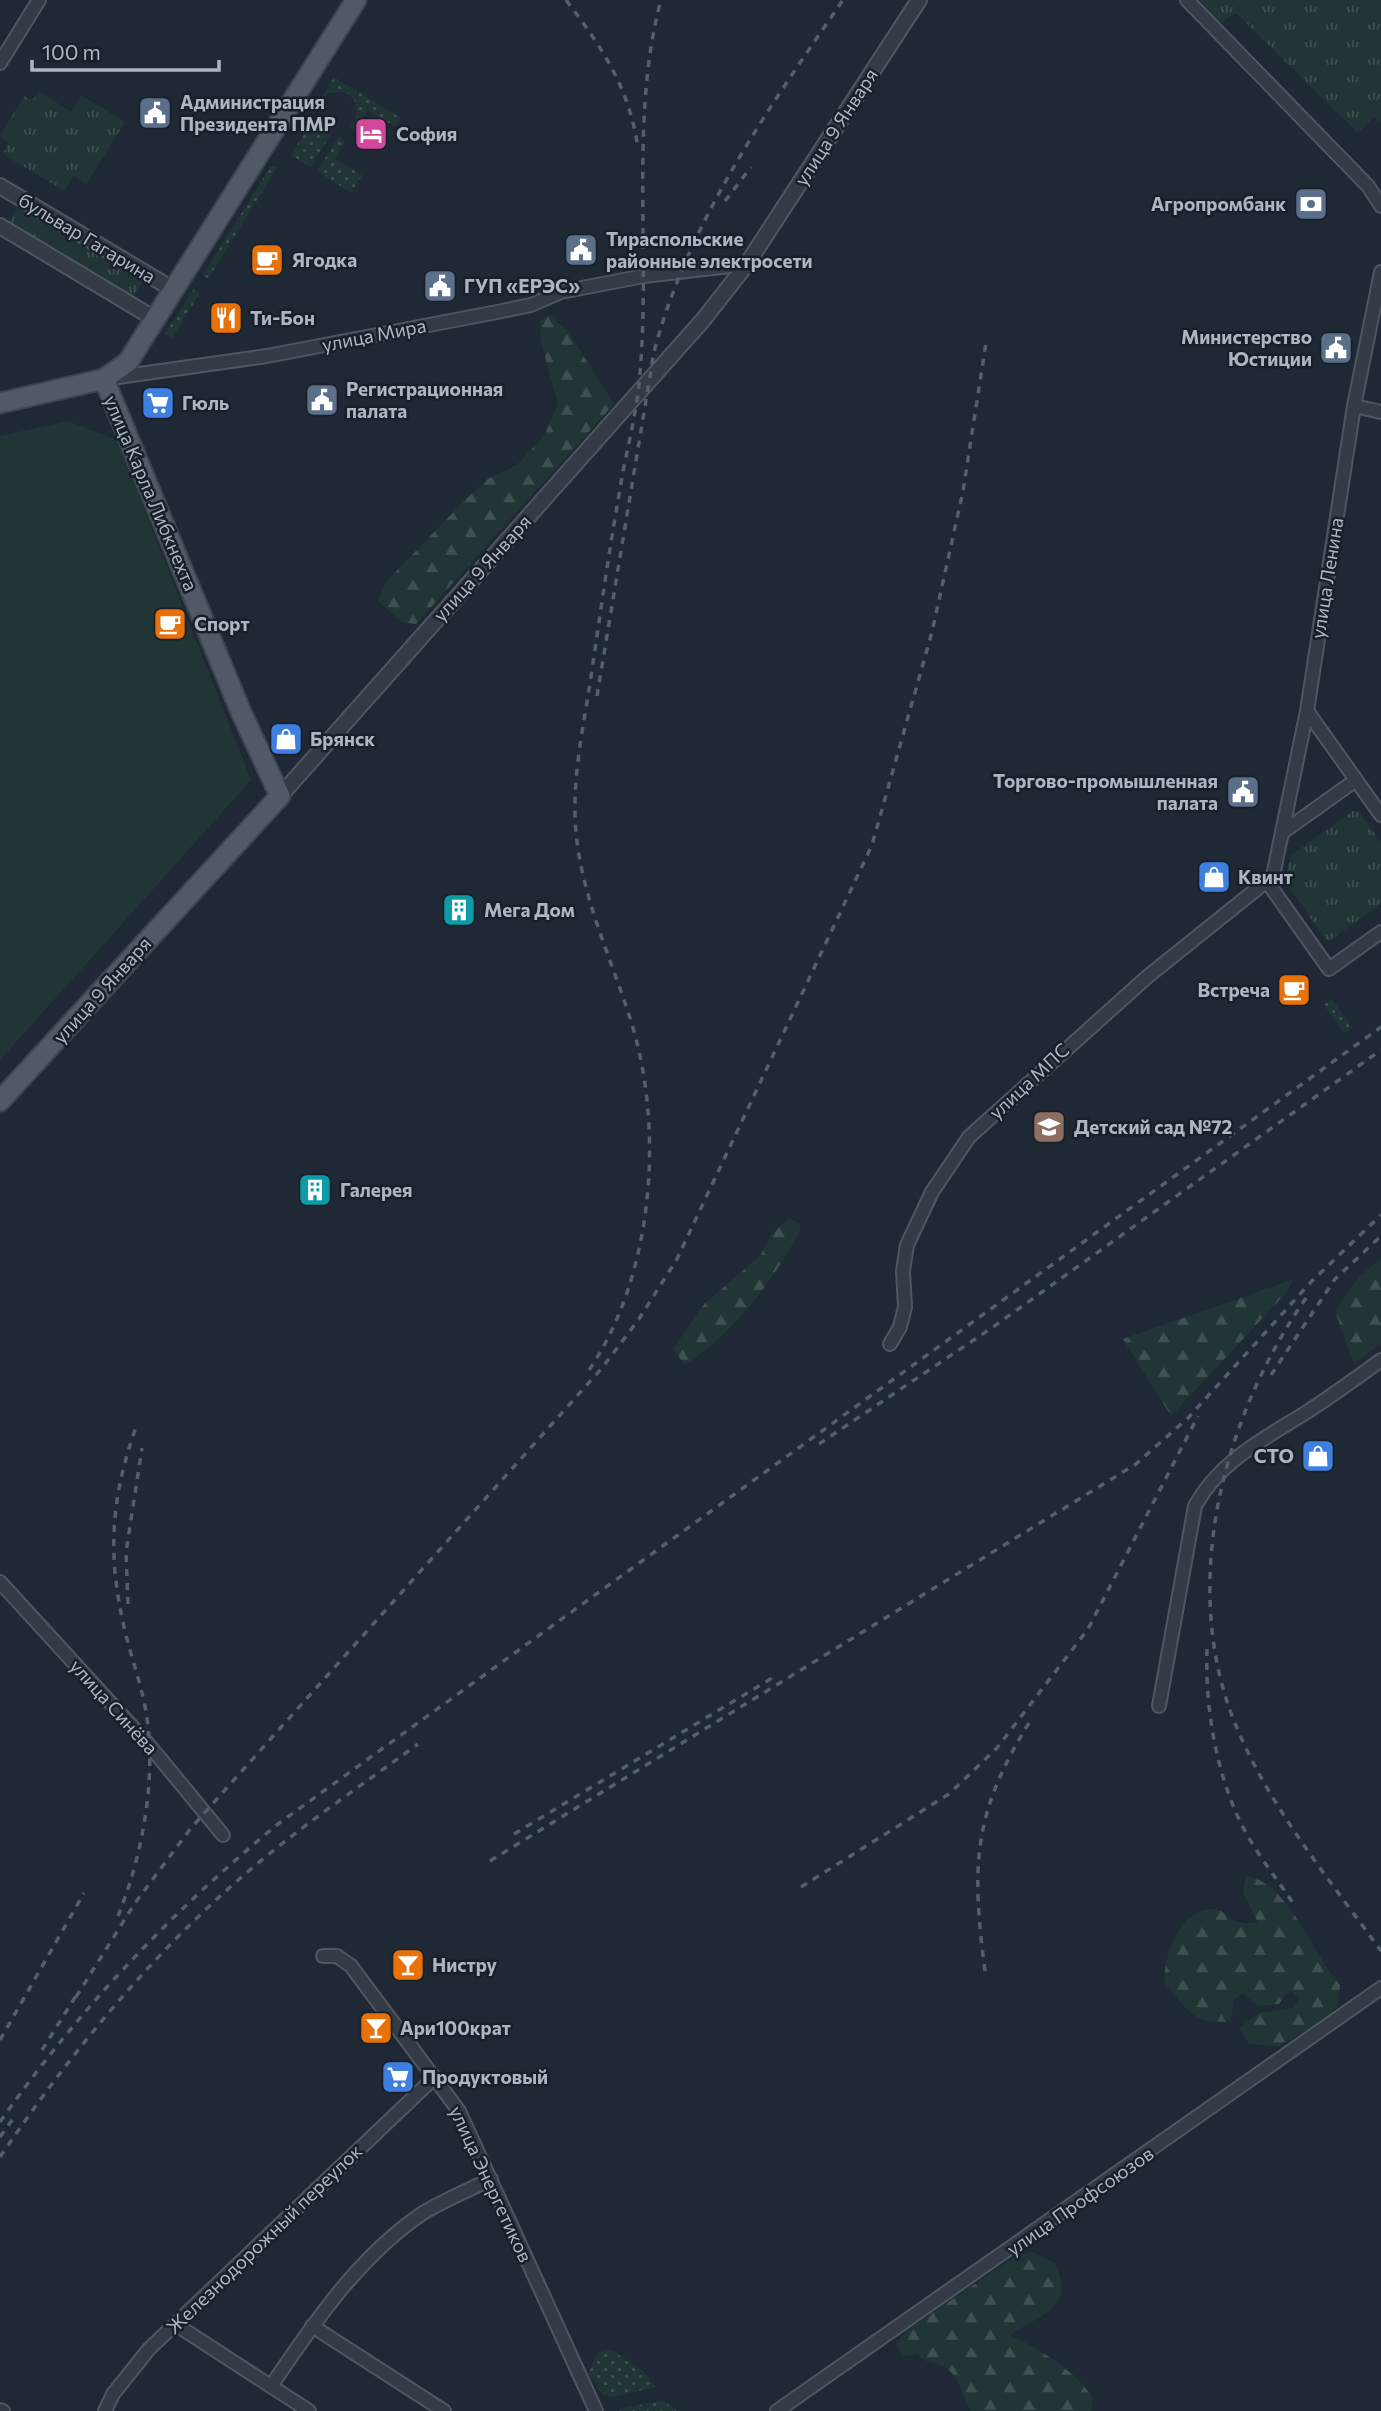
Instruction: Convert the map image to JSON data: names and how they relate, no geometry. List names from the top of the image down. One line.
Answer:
{"streets":{"main road":["улица 9 Января","улица Мира","улица Карла Либкнехта"],"street":["бульвар Гагарина","улица Ленина","улица МПС","улица Синёва","улица Энергетиков","улица Профсоюзов","Железнодорожный переулок"]},"crossings":[["улица 9 Января","улица Мира"],["улица 9 Января","улица Карла Либкнехта"],["бульвар Гагарина","улица Карла Либкнехта"],["улица Мира","улица Карла Либкнехта"],["улица Ленина","улица МПС"],["улица Энергетиков","Железнодорожный переулок"]],"places":{"public building":["Администрация Президента ПМР","Тираспольские районные электросети","ГУП «ЕРЭС»","Министерство Юстиции","Регистрационная палата","Торгово-промышленная палата"],"hotel":["София"],"bank":["Агропромбанк"],"cafe":["Ягодка","Спорт","Встреча"],"restaurant":["Ти-Бон"],"supermarket":["Гюль","Продуктовый"],"shop":["Брянск","Квинт","СТО"],"building":["Мега Дом","Галерея"],"school or university":["Детский сад №72"],"bar":["Нистру","Ари100крат"]},"scale_bar":"100 m"}
